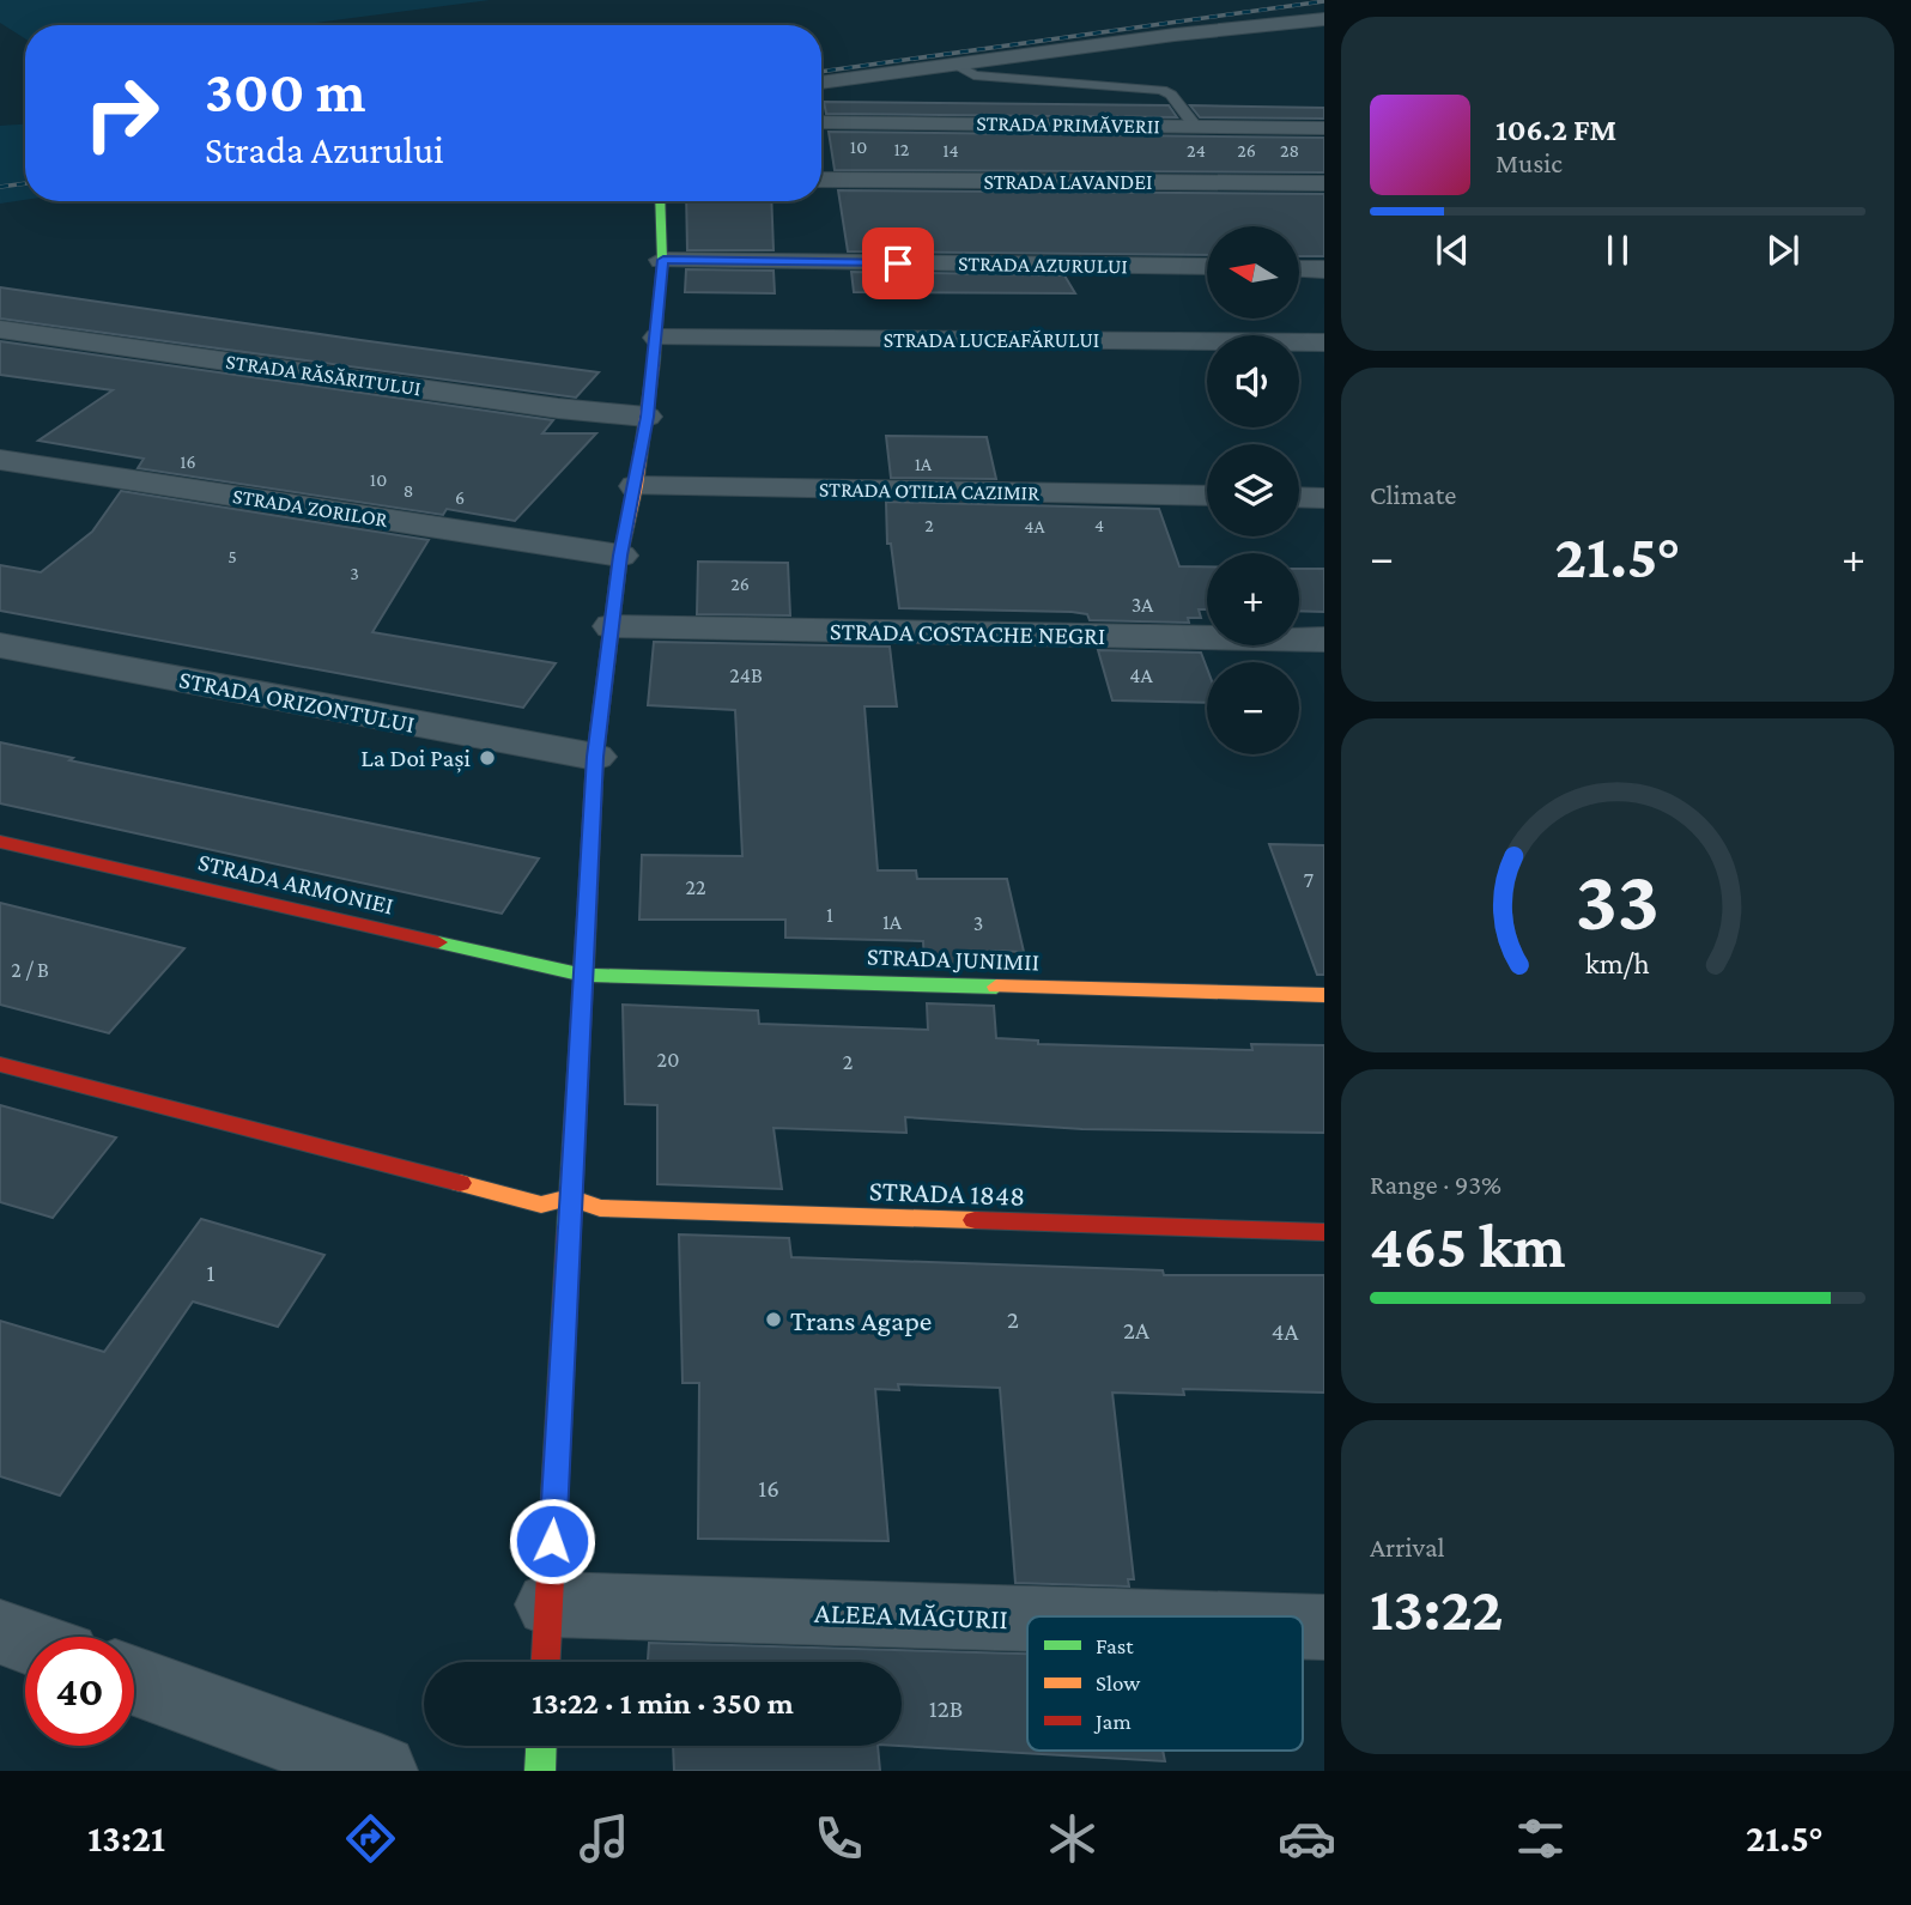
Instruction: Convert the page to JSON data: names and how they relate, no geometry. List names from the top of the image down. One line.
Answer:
{"streets":{"street":["STRADA PRIMĂVERII","STRADA LAVANDEI","STRADA AZURULUI","STRADA LUCEAFǍRULUI","STRADA RĂSĂRITULUI","STRADA OTILIA CAZIMIR","STRADA ZORILOR","STRADA COSTACHE NEGRI","STRADA ORIZONTULUI","STRADA ARMONIEI","STRADA JUNIMII","STRADA 1848","ALEEA MĂGURII"]},"crossings":[["STRADA ARMONIEI","STRADA JUNIMII"]],"places":["La Doi Pași","Trans Agape"],"house_numbers":["10","12","14","24","26","28","16","1A","10","8","6","2","4","4A","5","3","26","3A","24B","4A","7","22","1","1A","3","2 / B","20","2","1","2","2A","4A","16","12B"],"legend":["Fast","Slow","Jam"],"north":"left","page":{"turn":["300 m","Strada Azurului"],"song":["106.2 FM","Music"],"map_buttons":["+","−"],"tile":["Climate",["Range · 93%","465 km"],["Arrival","13:22"]],"heat":["−","21.5°","+"],"limit":"40","trip":"13:22 · 1 min · 350 m","tabs":["13:21","21.5°"],"gauge":["33","km/h"]}}
